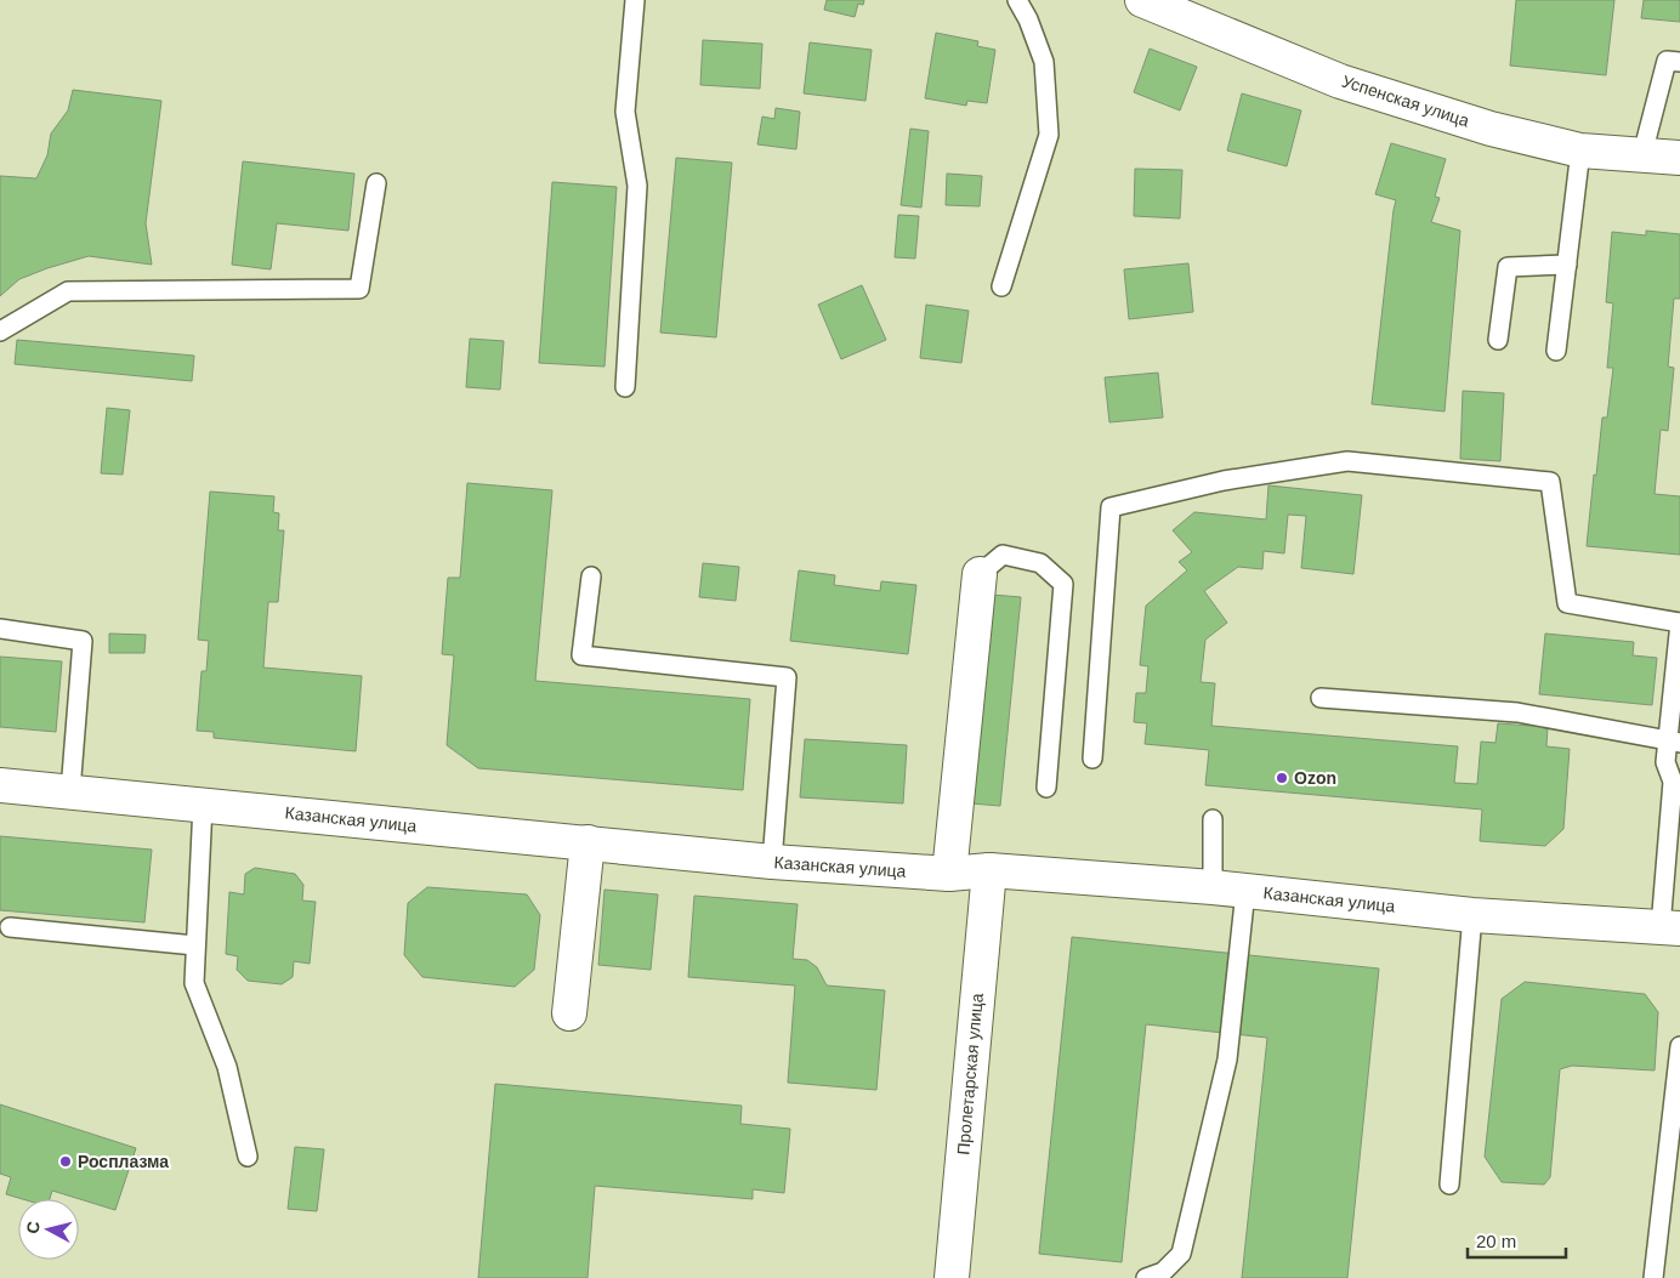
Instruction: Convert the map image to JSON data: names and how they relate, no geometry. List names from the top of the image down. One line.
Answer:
{"streets":{"street":["Успенская улица","Казанская улица","Пролетарская улица"]},"crossings":[["Казанская улица","Пролетарская улица"]],"places":["Ozon","Росплазма"],"scale_bar":"20 m","north":"left"}
